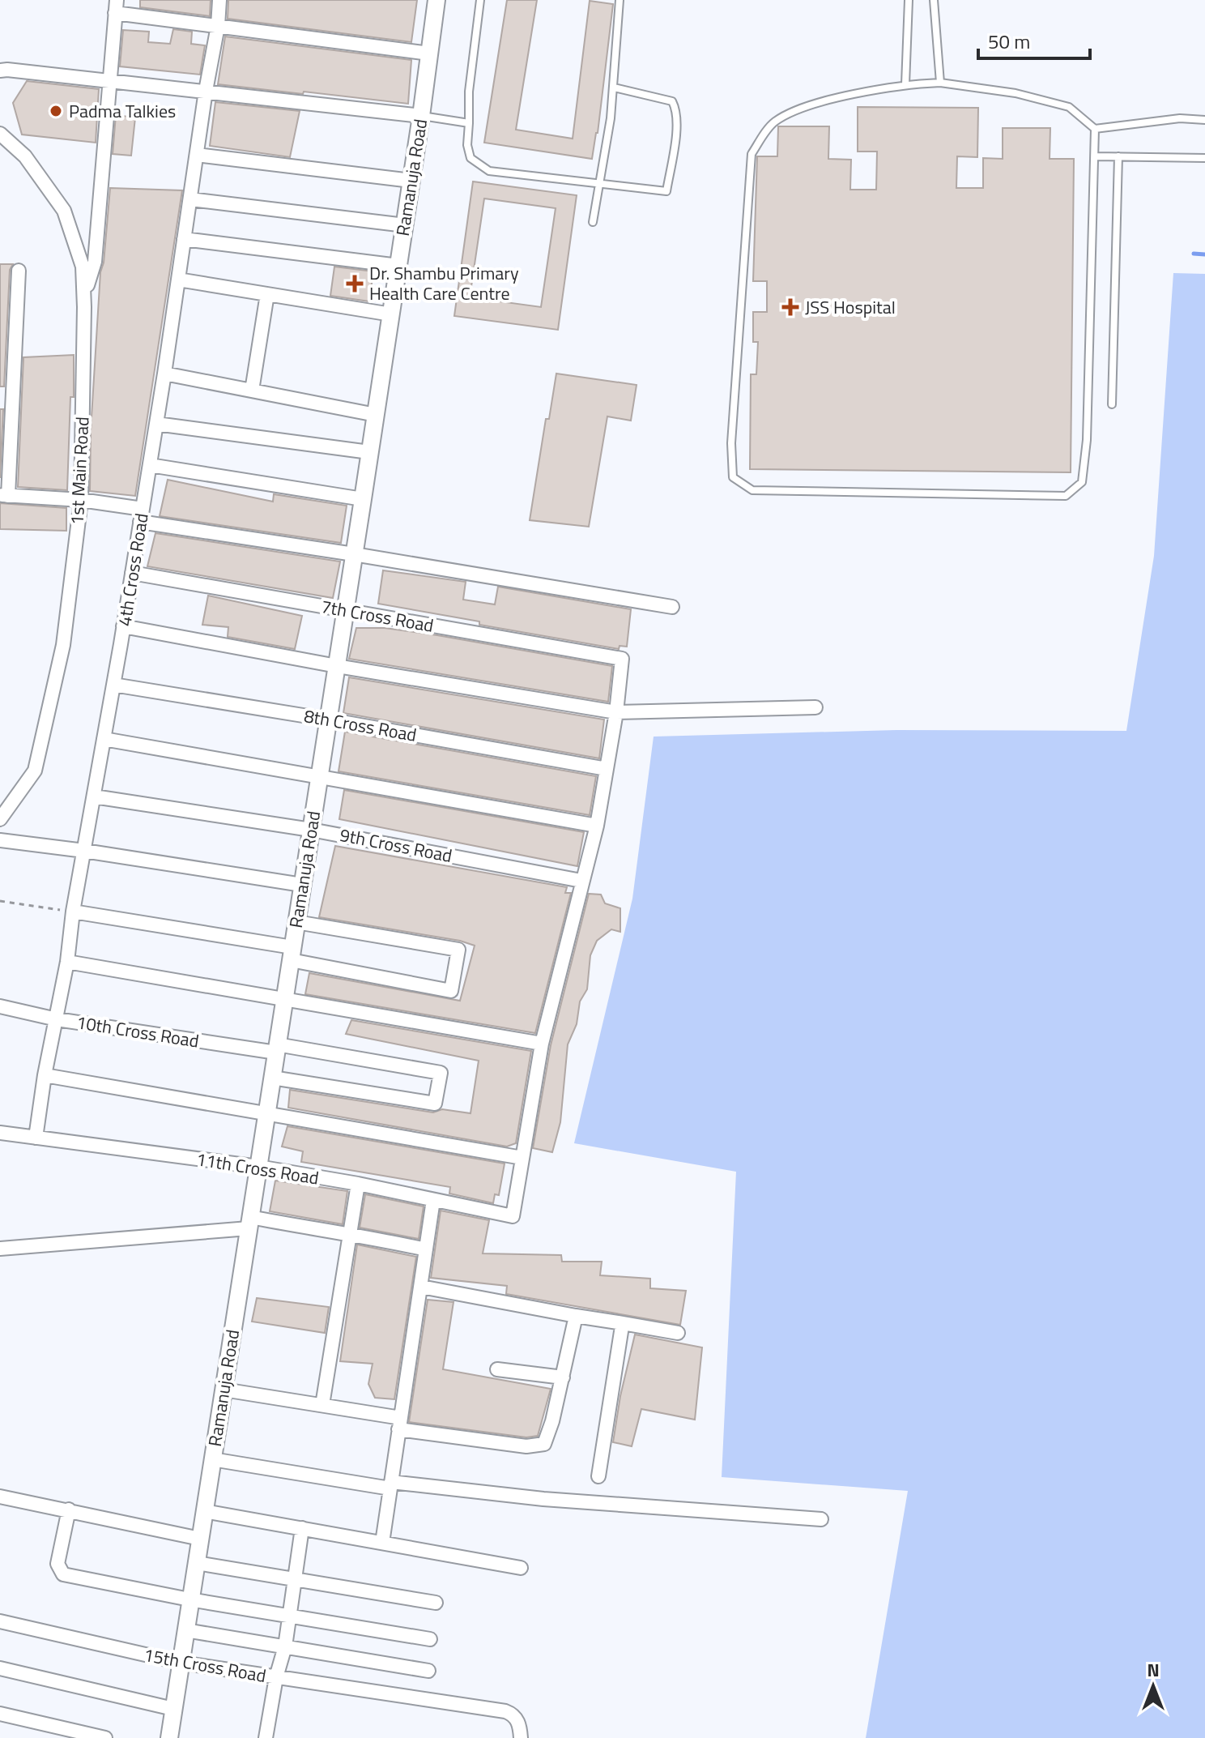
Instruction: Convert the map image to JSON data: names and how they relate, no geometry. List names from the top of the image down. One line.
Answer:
{"streets":{"street":["Ramanuja Road","1st Main Road","4th Cross Road","7th Cross Road","8th Cross Road","9th Cross Road","10th Cross Road","11th Cross Road","15th Cross Road"]},"crossings":[["Ramanuja Road","7th Cross Road"],["Ramanuja Road","8th Cross Road"],["Ramanuja Road","9th Cross Road"],["Ramanuja Road","10th Cross Road"],["Ramanuja Road","11th Cross Road"],["Ramanuja Road","15th Cross Road"],["4th Cross Road","7th Cross Road"],["4th Cross Road","8th Cross Road"],["4th Cross Road","9th Cross Road"],["4th Cross Road","10th Cross Road"],["4th Cross Road","11th Cross Road"]],"places":{"other":["Padma Talkies"],"health":["Dr. Shambu Primary Health Care Centre","JSS Hospital"]},"scale_bar":"50 m","north":"top"}
